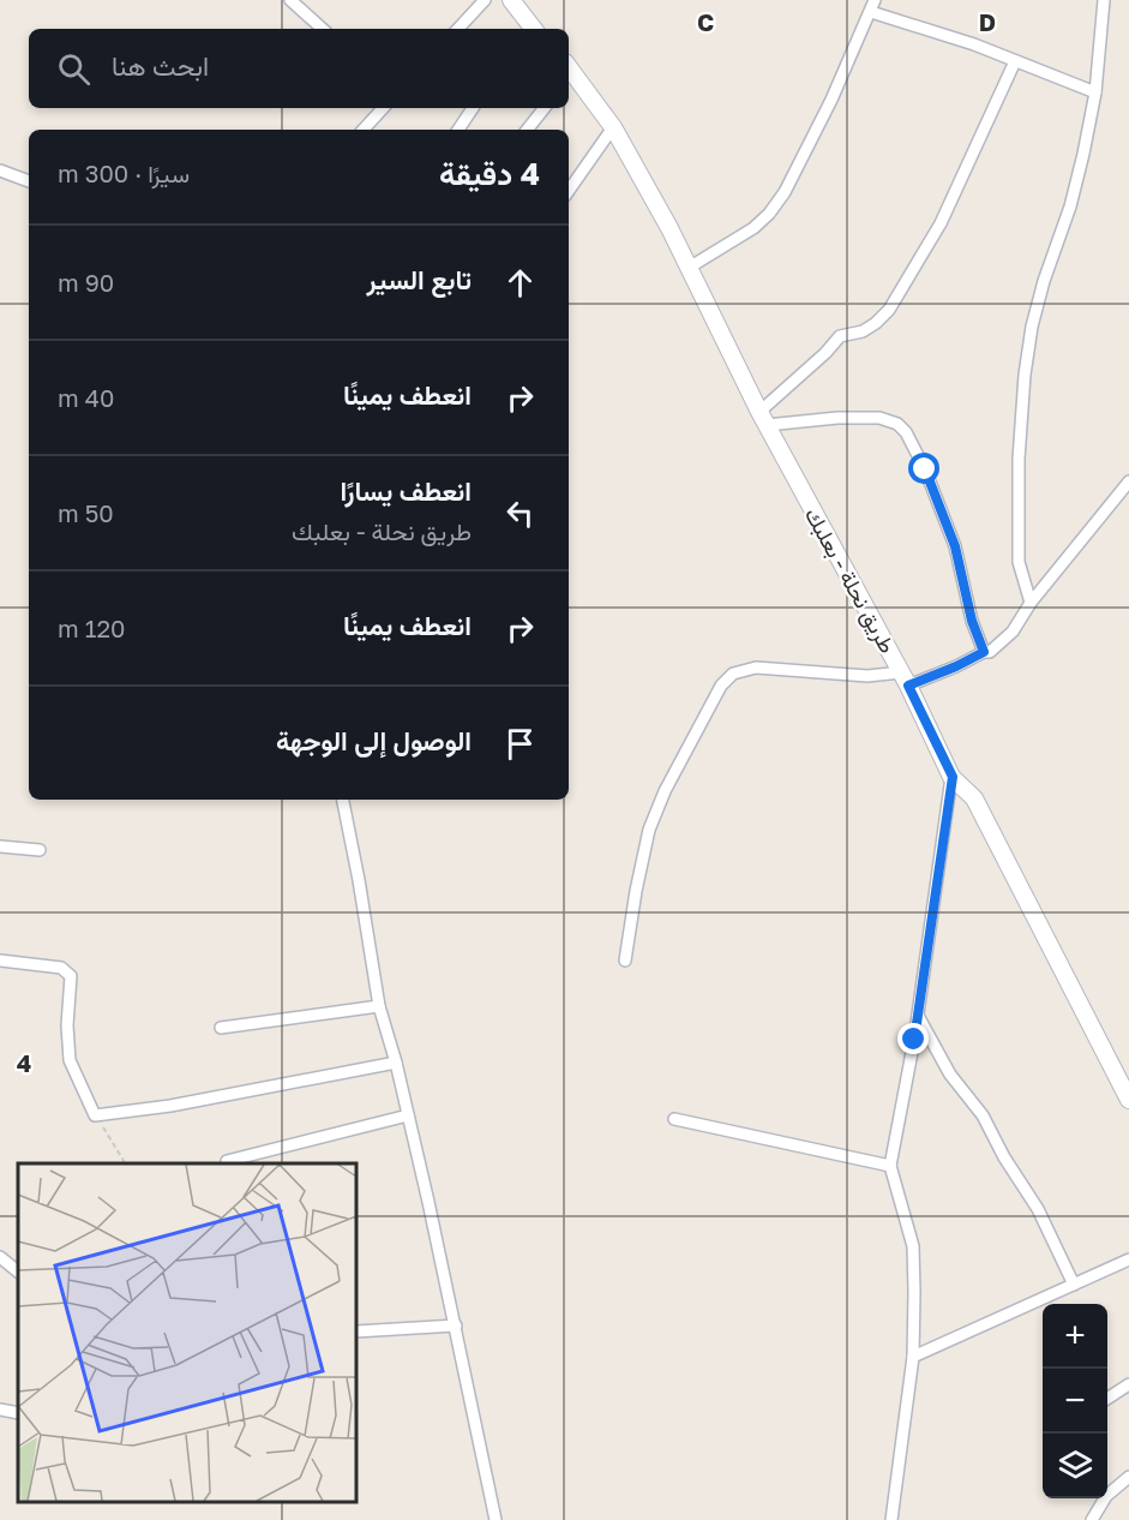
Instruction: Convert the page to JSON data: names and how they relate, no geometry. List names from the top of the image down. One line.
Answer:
{"streets":{"street":["طريق نحلة - بعلبك"]},"page":{"search":"ابحث هنا","heading":["4 دقيقة","سيرًا · 300 m"],"list":[["تابع السير","90 m"],["انعطف يمينًا","40 m"],["انعطف يسارًا","طريق نحلة - بعلبك","50 m"],["انعطف يمينًا","120 m"],"الوصول إلى الوجهة"],"map_buttons":["+","−"]},"grid":{"columns":["C","D"],"rows":["4"]}}
